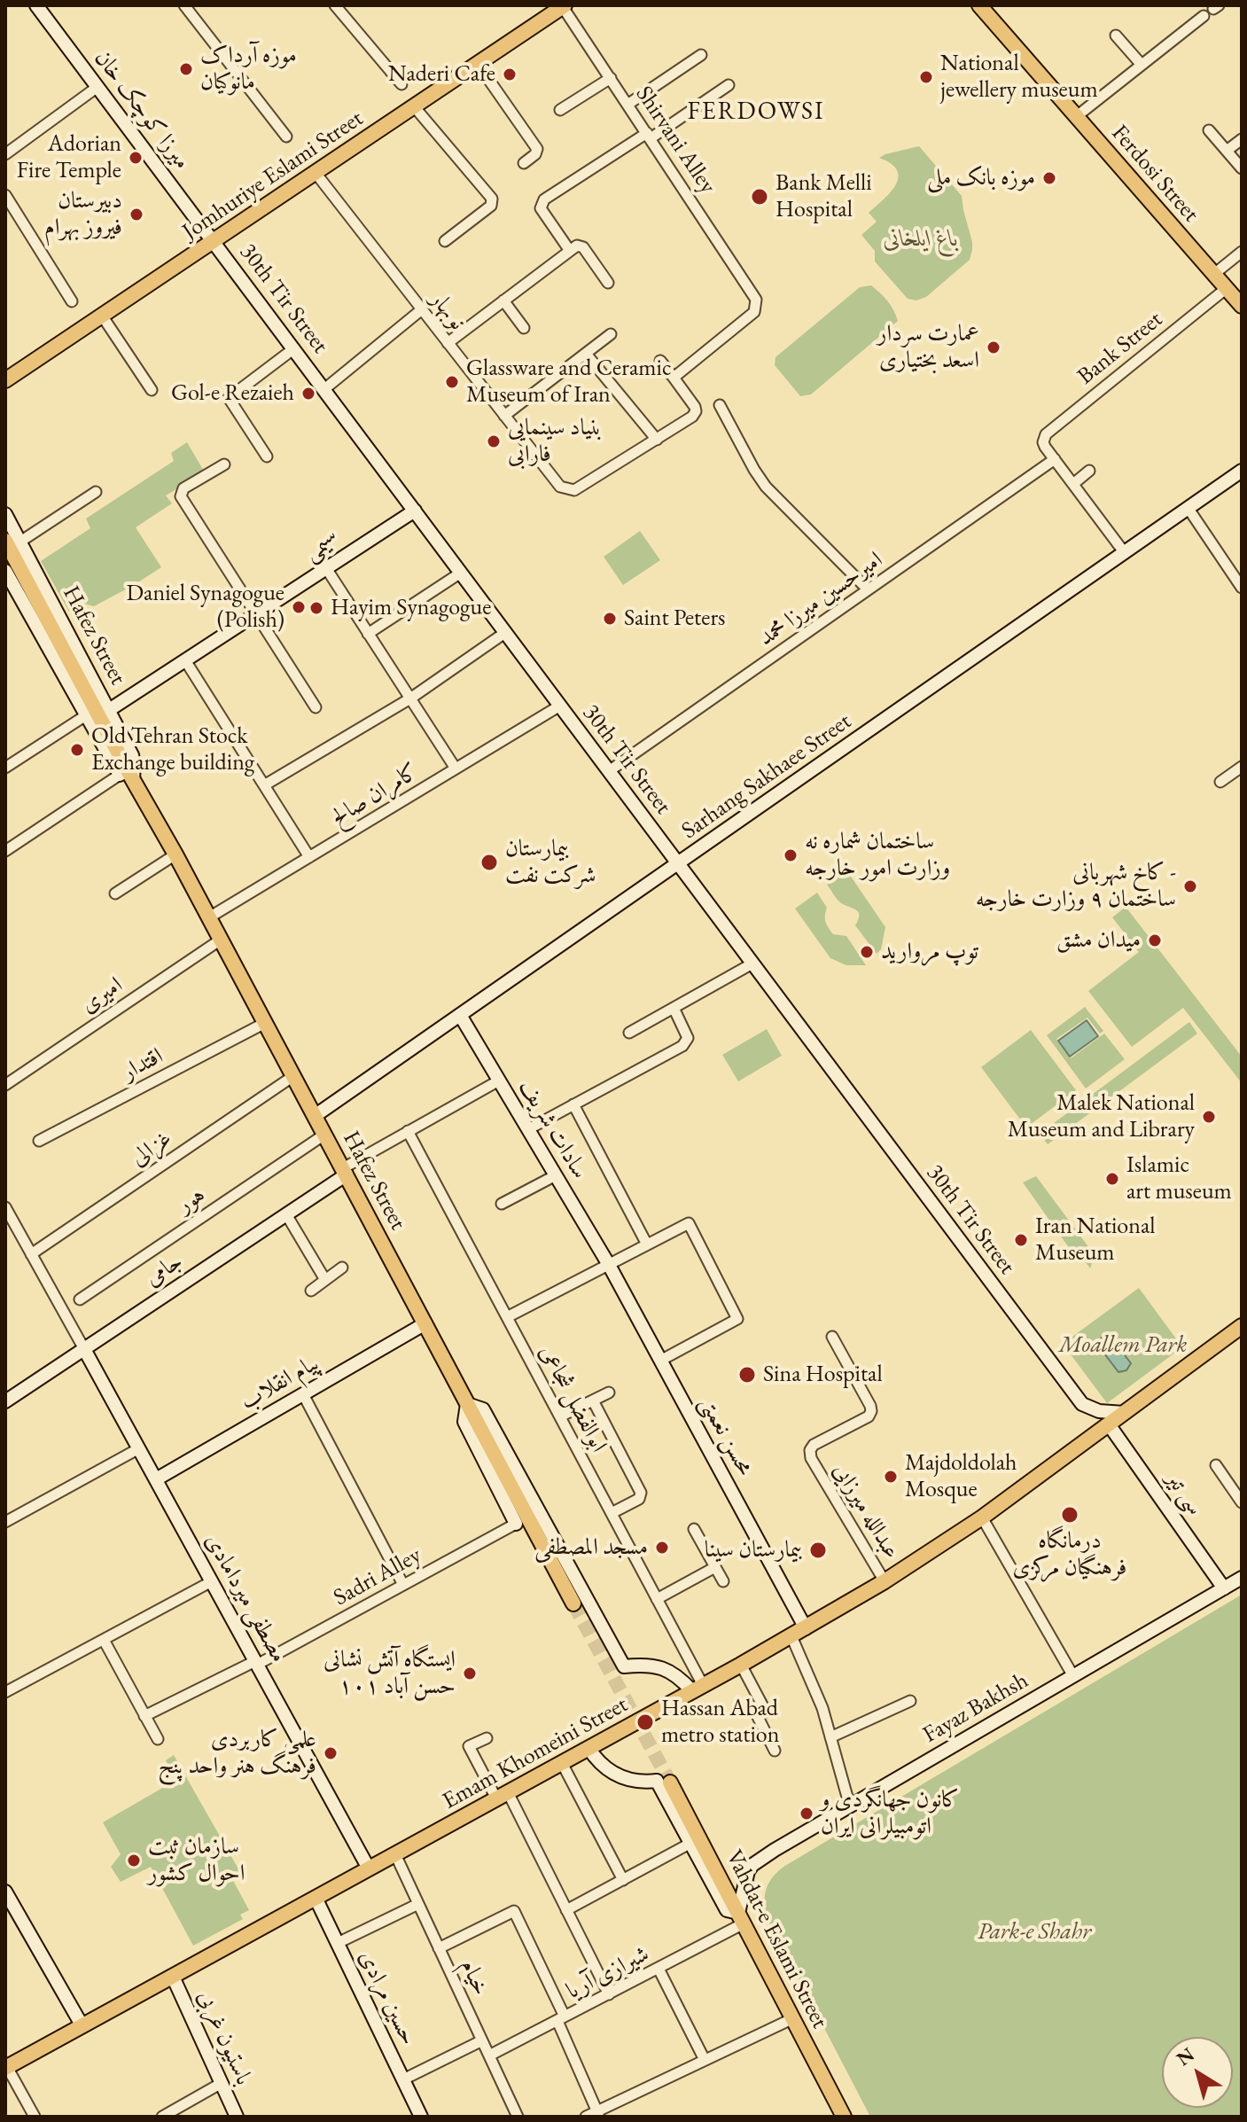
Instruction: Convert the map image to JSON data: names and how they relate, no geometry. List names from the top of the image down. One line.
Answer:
{"streets":{"main road":["Ferdosi Street","Jomhuriye Eslami Street","Hafez Street","Emam Khomeini Street","Vahdat-e Eslami Street"],"street":["میرزا کوچک خان","Shirvani Alley","30th Tir Street","نوبهار","Bank Street","سیمی","امیرحسین میرزا محمد","Sarhang Sakhaee Street","کامران صالح","امیری","اقتدار","سادات شریف","غزالی","هور","جامی","پیام انقلاب","ابوالفضل شجاعی","محسن نعمتی","سی تیر","عبدالله میرزایی","Sadri Alley","مصطفی میردامادی","Fayaz Bakhsh","شیرازی آریا","خیام","حسین مرادی","باستیون غربی"]},"crossings":[["میرزا کوچک خان","Jomhuriye Eslami Street"],["میرزا کوچک خان","30th Tir Street"],["Shirvani Alley","Jomhuriye Eslami Street"],["Shirvani Alley","نوبهار"],["Ferdosi Street","Bank Street"],["Jomhuriye Eslami Street","30th Tir Street"],["Jomhuriye Eslami Street","نوبهار"],["30th Tir Street","سیمی"],["30th Tir Street","امیرحسین میرزا محمد"],["30th Tir Street","Sarhang Sakhaee Street"],["30th Tir Street","کامران صالح"],["30th Tir Street","Emam Khomeini Street"],["Bank Street","امیرحسین میرزا محمد"],["سیمی","Hafez Street"],["Hafez Street","Sarhang Sakhaee Street"],["Hafez Street","کامران صالح"],["Hafez Street","امیری"],["Hafez Street","اقتدار"],["Hafez Street","غزالی"],["Hafez Street","هور"],["Hafez Street","جامی"],["Hafez Street","پیام انقلاب"],["Sarhang Sakhaee Street","سادات شریف"],["سادات شریف","محسن نعمتی"],["جامی","مصطفی میردامادی"],["پیام انقلاب","مصطفی میردامادی"],["ابوالفضل شجاعی","Emam Khomeini Street"],["محسن نعمتی","Emam Khomeini Street"],["سی تیر","Fayaz Bakhsh"],["سی تیر","Emam Khomeini Street"],["عبدالله میرزایی","Emam Khomeini Street"],["Sadri Alley","مصطفی میردامادی"],["مصطفی میردامادی","Emam Khomeini Street"],["Fayaz Bakhsh","Vahdat-e Eslami Street"],["Fayaz Bakhsh","شیرازی آریا"],["Emam Khomeini Street","خیام"],["Emam Khomeini Street","حسین مرادی"],["Emam Khomeini Street","باستیون غربی"],["Vahdat-e Eslami Street","شیرازی آریا"],["شیرازی آریا","خیام"]],"districts":["FERDOWSI"],"parks":["باغ ایلخانی","Moallem Park","Park-e Shahr"],"places":["موزه آرداک مانوکیان","Naderi Cafe","National jewellery museum","Adorian Fire Temple","موزه بانک ملی","Bank Melli Hospital","دبیرستان فیروز بهرام","عمارت سردار اسعد بختیاری","Glassware and Ceramic Museum of Iran","Gol-e Rezaieh","بنیاد سینمایی فارابی","Daniel Synagogue (Polish)","Hayim Synagogue","Saint Peters","Old Tehran Stock Exchange building","ساختمان شماره نه وزارت امور خارجه","بیمارستان شرکت نفت","کاخ شهربانی - ساختمان ۹ وزارت خارجه","میدان مشق","توپ مروارید","Malek National Museum and Library","Islamic art museum","Iran National Museum","Sina Hospital","Majdoldolah Mosque","درمانگاه فرهنگیان مرکزی","مسجد المصطفی","بیمارستان سینا","ایستگاه آتش نشانی ۱۰۱ حسن آباد","Hassan Abad metro station","علمی کاربردی فرهنگ هنر واحد پنج","کانون جهانگردی و اتومبیلرانی ایران","سازمان ثبت احوال کشور"],"north":"top left"}
